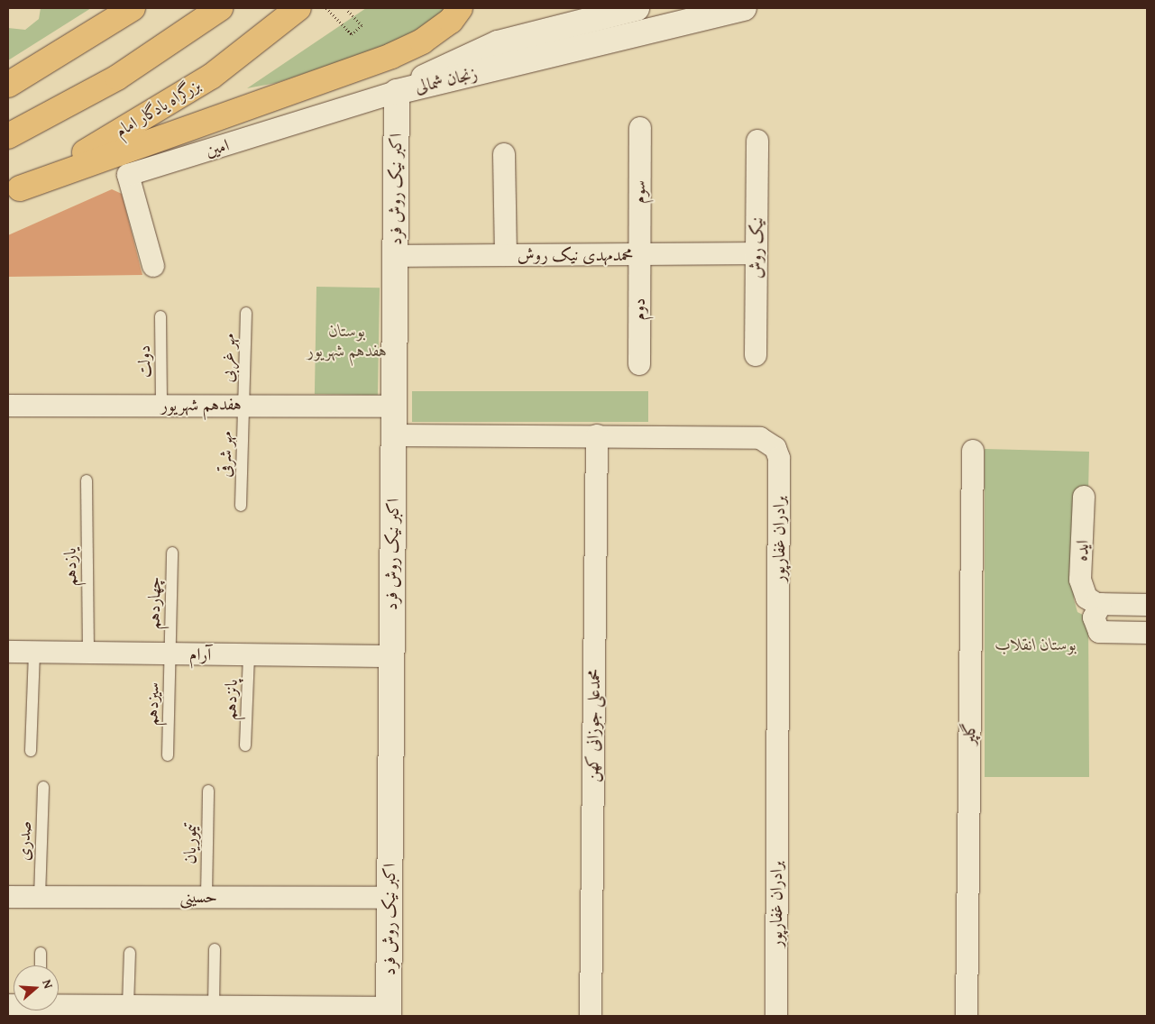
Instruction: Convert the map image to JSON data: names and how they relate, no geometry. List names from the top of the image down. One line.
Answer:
{"streets":{"highway":["بزرگراه یادگار امام"],"street":["زنجان شمالی","امین","اکبر نیک روش فرد","سوم","نیک روش","محمدمهدی نیک روش","دوم","هفدهم شهریور","برادران غفارپور","ایده","آرام","محمدعلی جوزانی کهن","گلپر","حسینی"],"lane":["مهر غربی","دولت","مهر شرقی","یازدهم","چهاردهم","پانزدهم","سیزدهم","صدری","تیموریان"]},"crossings":[["زنجان شمالی","امین"],["زنجان شمالی","اکبر نیک روش فرد"],["امین","اکبر نیک روش فرد"],["اکبر نیک روش فرد","محمدمهدی نیک روش"],["اکبر نیک روش فرد","هفدهم شهریور"],["اکبر نیک روش فرد","برادران غفارپور"],["اکبر نیک روش فرد","آرام"],["اکبر نیک روش فرد","حسینی"],["سوم","محمدمهدی نیک روش"],["سوم","دوم"],["نیک روش","محمدمهدی نیک روش"],["محمدمهدی نیک روش","دوم"],["مهر غربی","هفدهم شهریور"],["مهر غربی","مهر شرقی"],["دولت","هفدهم شهریور"],["هفدهم شهریور","مهر شرقی"],["برادران غفارپور","محمدعلی جوزانی کهن"],["یازدهم","آرام"],["چهاردهم","آرام"],["چهاردهم","سیزدهم"],["آرام","پانزدهم"],["آرام","سیزدهم"],["صدری","حسینی"],["تیموریان","حسینی"]],"parks":["بوستان هفدهم شهریور","بوستان انقلاب"],"north":"right"}
